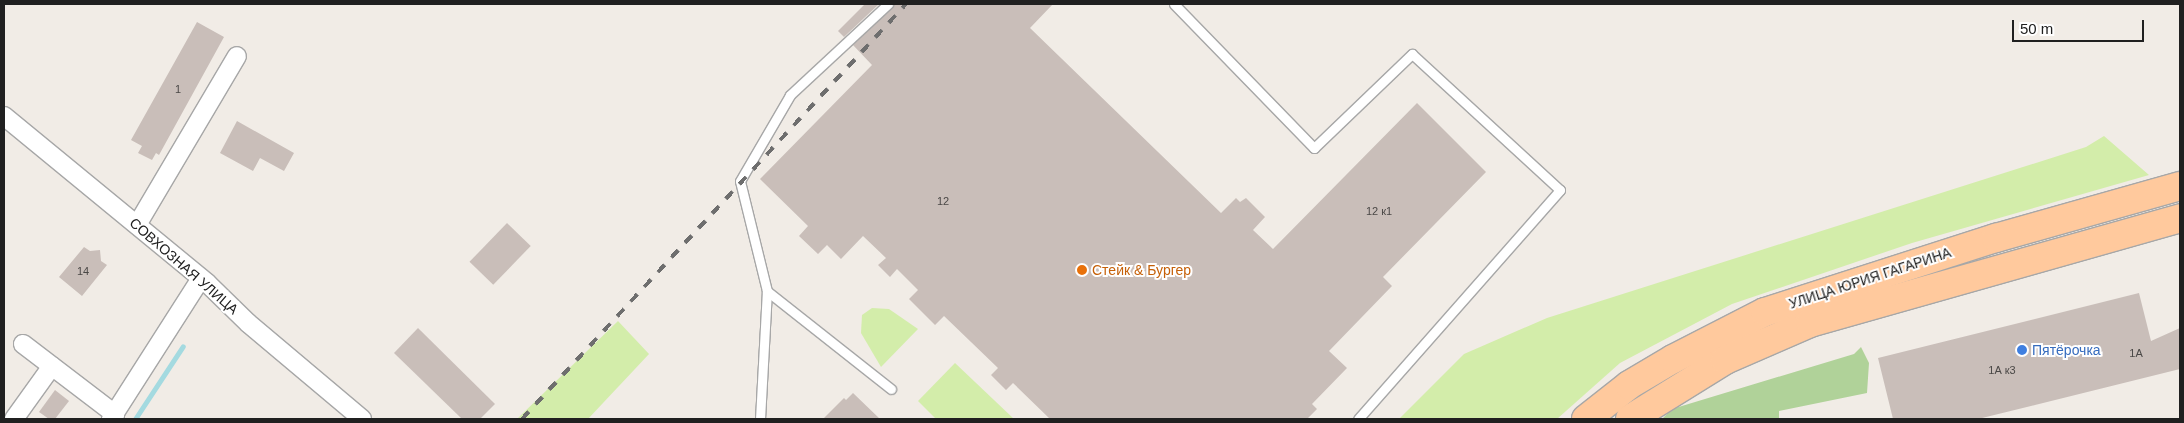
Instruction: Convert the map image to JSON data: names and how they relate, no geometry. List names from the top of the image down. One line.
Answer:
{"streets":{"main road":["УЛИЦА ЮРИЯ ГАГАРИНА"],"street":["СОВХОЗНАЯ УЛИЦА"]},"places":["Стейк & Бургер","Пятёрочка"],"house_numbers":["1","12","12 к1","14","1А","1А к3"],"scale_bar":"50 m"}
